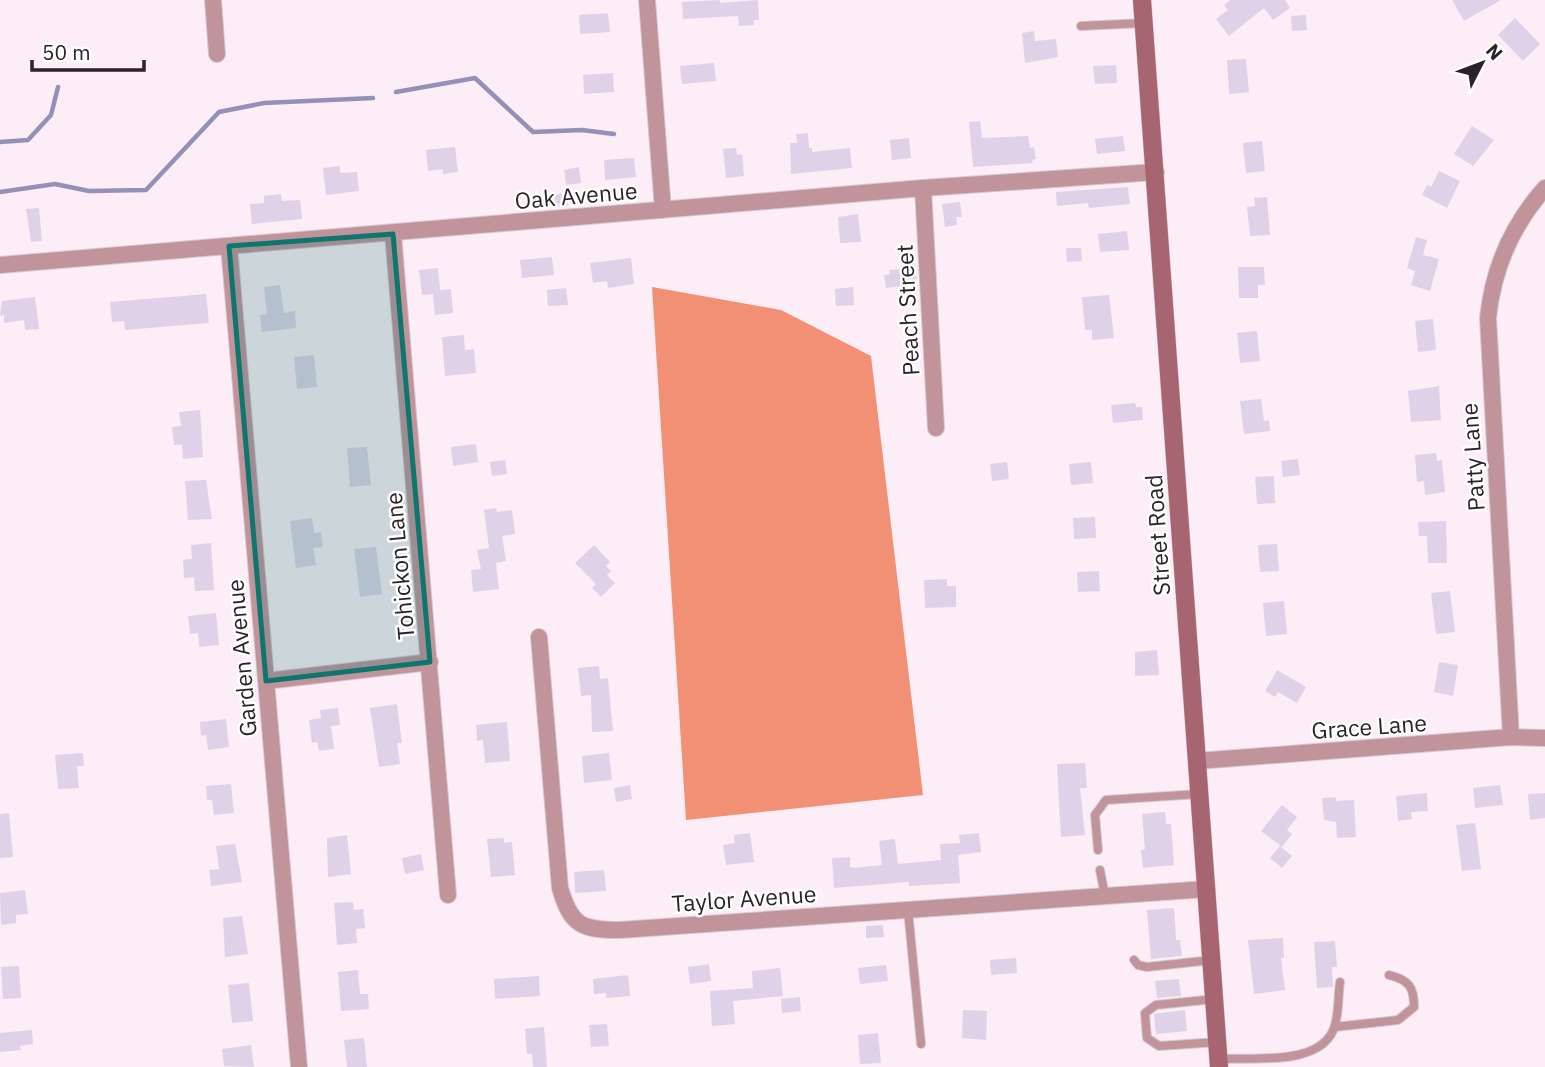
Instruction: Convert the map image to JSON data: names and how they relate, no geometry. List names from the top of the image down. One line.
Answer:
{"streets":{"main road":["Street Road"],"street":["Oak Avenue","Peach Street","Patty Lane","Tohickon Lane","Garden Avenue","Grace Lane","Taylor Avenue"]},"crossings":[["Oak Avenue","Peach Street"],["Oak Avenue","Street Road"],["Oak Avenue","Tohickon Lane"],["Oak Avenue","Garden Avenue"],["Patty Lane","Grace Lane"],["Street Road","Grace Lane"],["Street Road","Taylor Avenue"]],"scale_bar":"50 m","north":"top right"}
